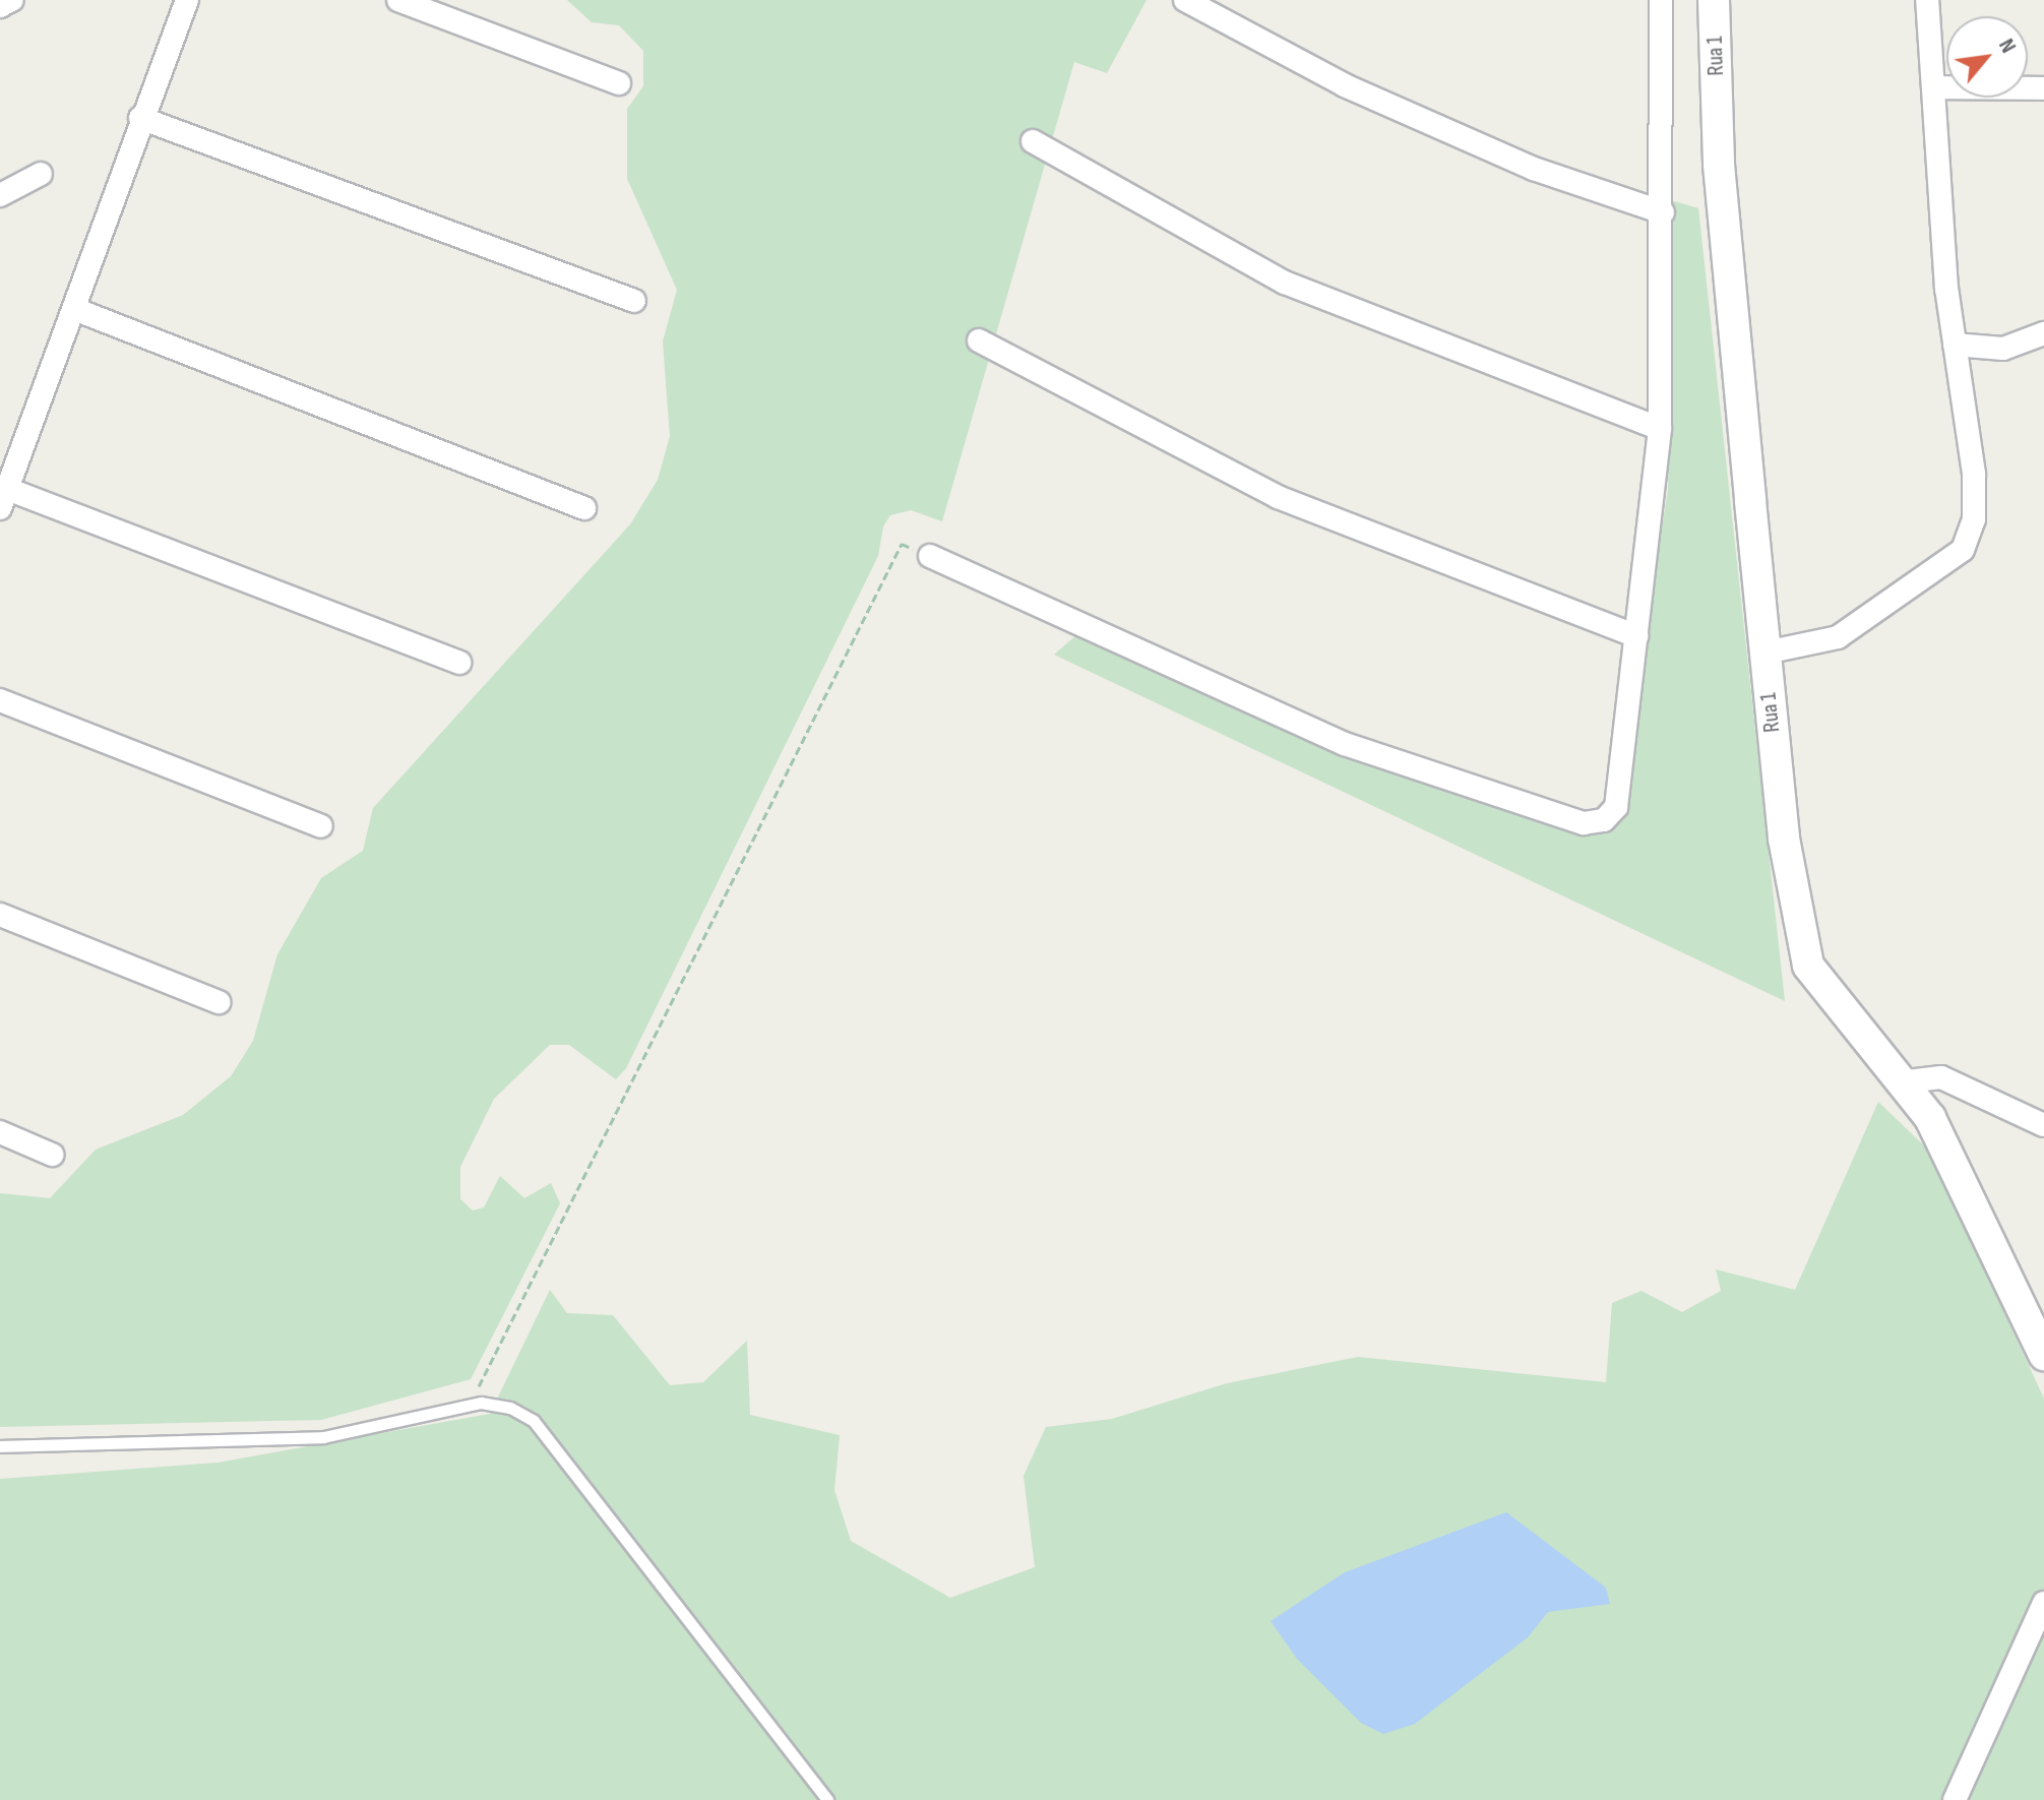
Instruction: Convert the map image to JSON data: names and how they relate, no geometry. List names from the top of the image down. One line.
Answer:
{"streets":{"street":["Rua 1"]},"north":"top right"}
